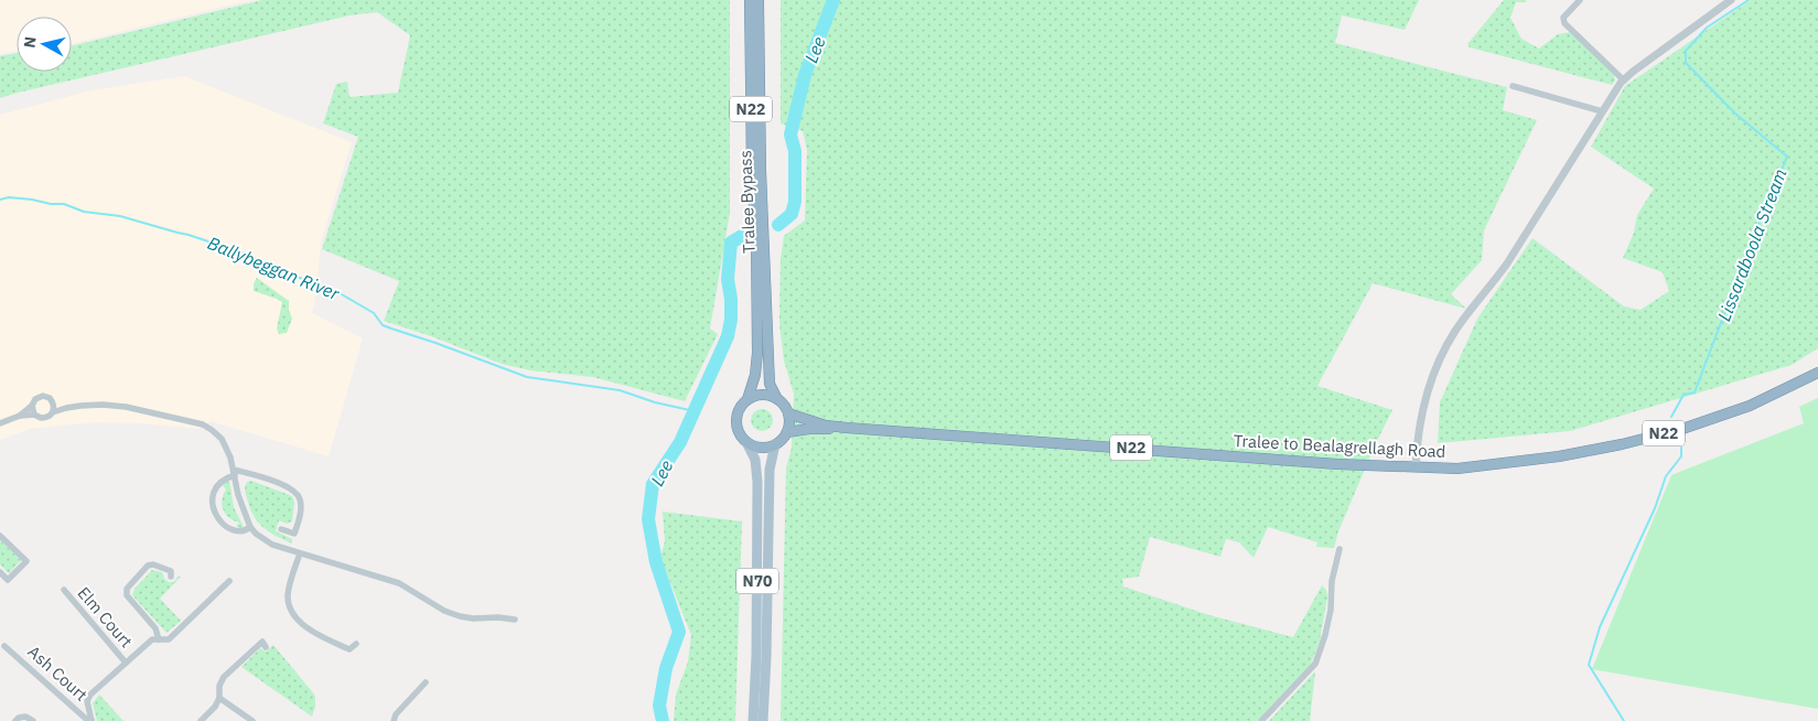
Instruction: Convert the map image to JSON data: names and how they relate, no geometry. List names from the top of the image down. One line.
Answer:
{"streets":{"highway":["N22","Tralee Bypass","Tralee to Bealagrellagh Road"],"main road":["N70"],"street":["Elm Court","Ash Court"]},"crossings":[["N22","Tralee Bypass"],["N22","Tralee to Bealagrellagh Road"],["N22","N70"],["Tralee Bypass","Tralee to Bealagrellagh Road"],["Tralee Bypass","N70"],["Tralee to Bealagrellagh Road","N70"]],"water":["Lee","Lissardboola Stream","Ballybeggan River"],"north":"left"}
